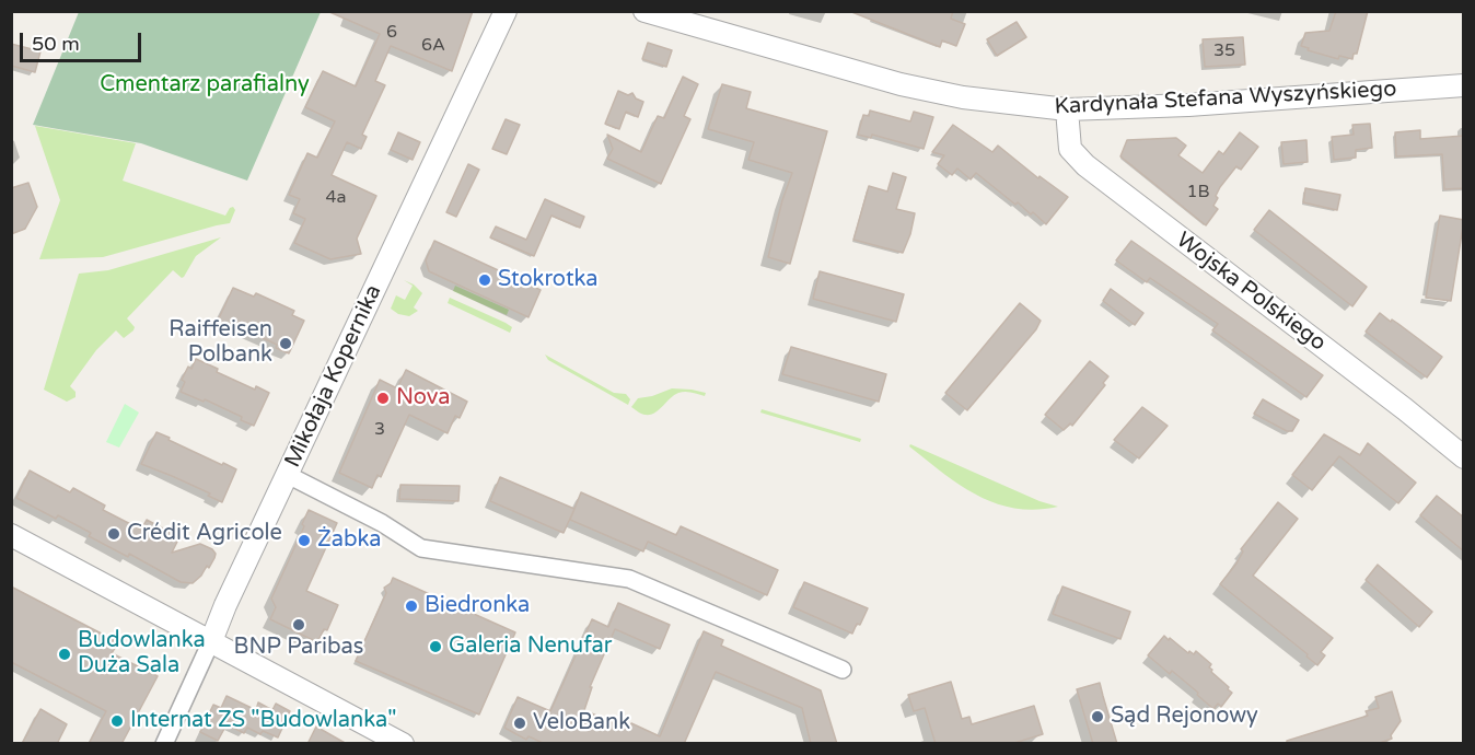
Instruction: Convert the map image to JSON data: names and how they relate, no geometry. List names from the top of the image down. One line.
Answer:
{"streets":{"street":["Kardynała Stefana Wyszyńskiego","Wojska Polskiego","Mikołaja Kopernika"]},"crossings":[["Kardynała Stefana Wyszyńskiego","Wojska Polskiego"]],"parks":["Cmentarz parafialny"],"places":["Stokrotka","Raiffeisen Polbank","Nova","Crédit Agricole","Żabka","Biedronka","BNP Paribas","Galeria Nenufar","Budowlanka Duża Sala","Sąd Rejonowy","Internat ZS \"Budowlanka\"","VeloBank"],"house_numbers":["6","6A","35","1B","4a","3"],"scale_bar":"50 m"}
